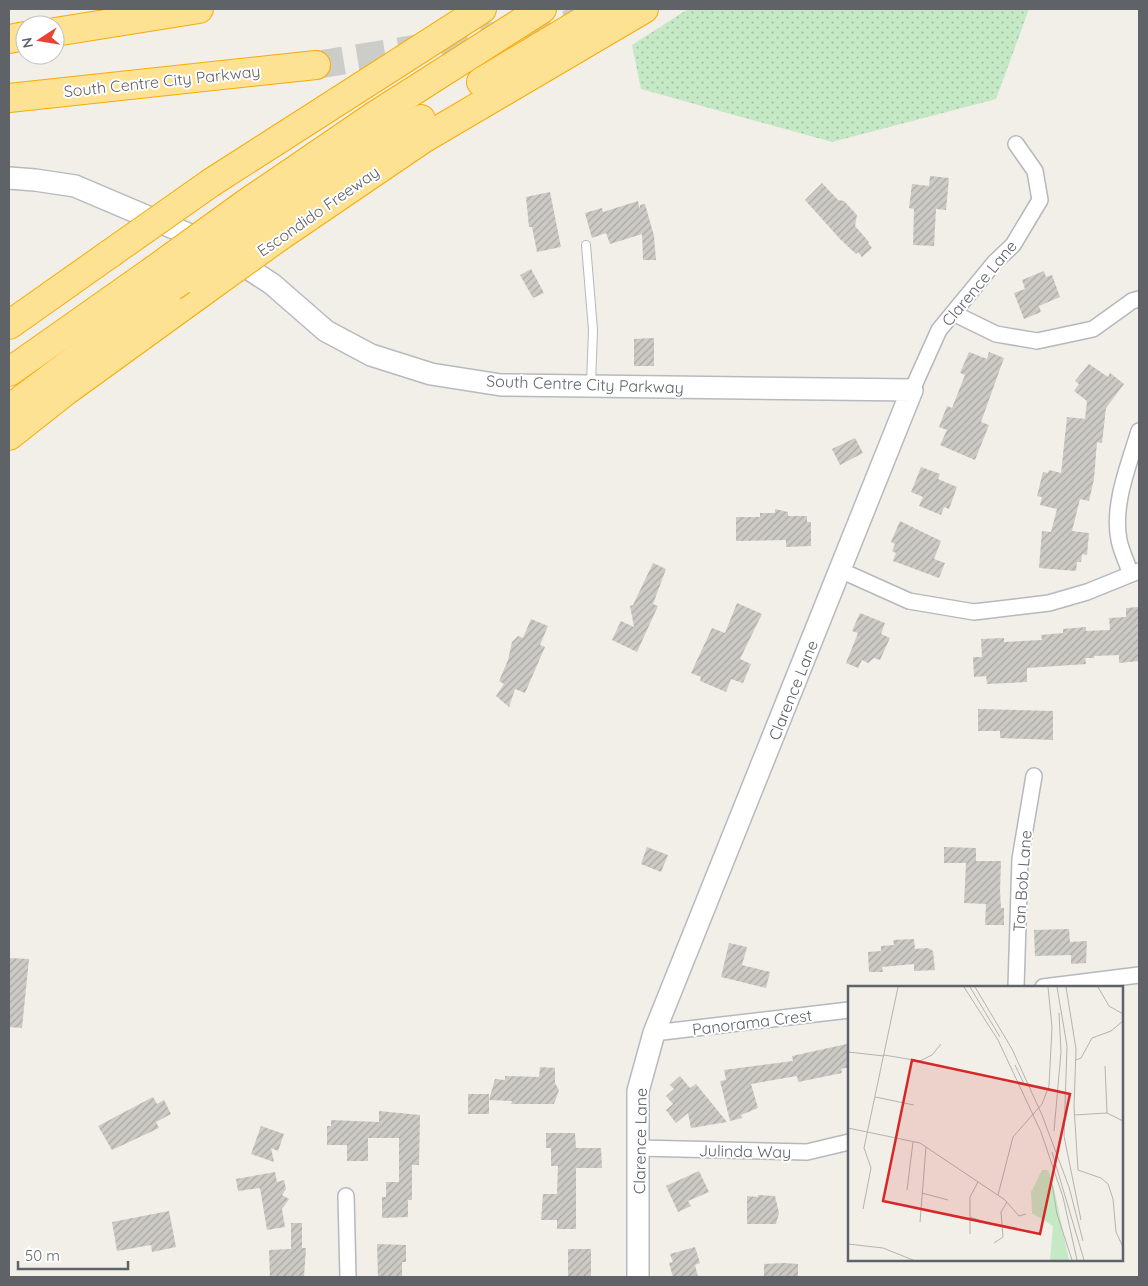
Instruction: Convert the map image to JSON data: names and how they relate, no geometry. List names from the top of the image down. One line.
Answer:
{"streets":{"highway":["South Centre City Parkway","Escondido Freeway"],"street":["Clarence Lane","Tan Bob Lane","Panorama Crest","Julinda Way"]},"crossings":[["South Centre City Parkway","Clarence Lane"],["Clarence Lane","Panorama Crest"],["Clarence Lane","Julinda Way"]],"scale_bar":"50 m","north":"left"}
